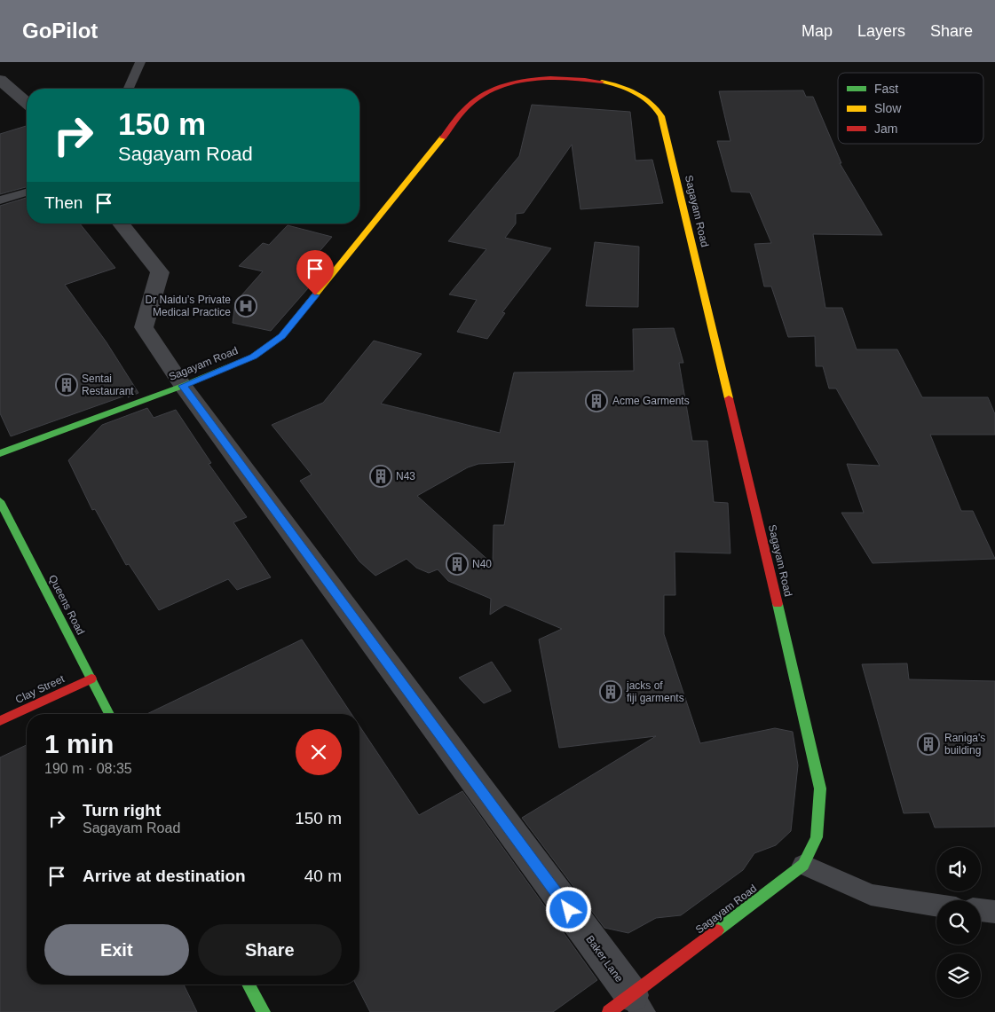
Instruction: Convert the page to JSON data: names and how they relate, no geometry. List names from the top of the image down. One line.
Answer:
{"streets":{"street":["Sagayam Road","Queens Road","Clay Street","Baker Lane"]},"crossings":[["Sagayam Road","Baker Lane"],["Queens Road","Clay Street"]],"places":{"hospital":["Dr Naidu’s Private Medical Practice"],"building":["Sentai Restaurant","Acme Garments","N43","N40","jacks of fiji garments","Raniga's building"]},"legend":["Fast","Slow","Jam"],"page":{"header":"GoPilot","nav":["Map","Layers","Share"],"turn":["150 m","Sagayam Road"],"then":"Then","heading":["1 min","190 m · 08:35"],"list":[{"name":"Turn right","note":"Sagayam Road","value":"150 m"},{"name":"Arrive at destination","value":"40 m"}],"buttons":["Exit","Share"]}}
